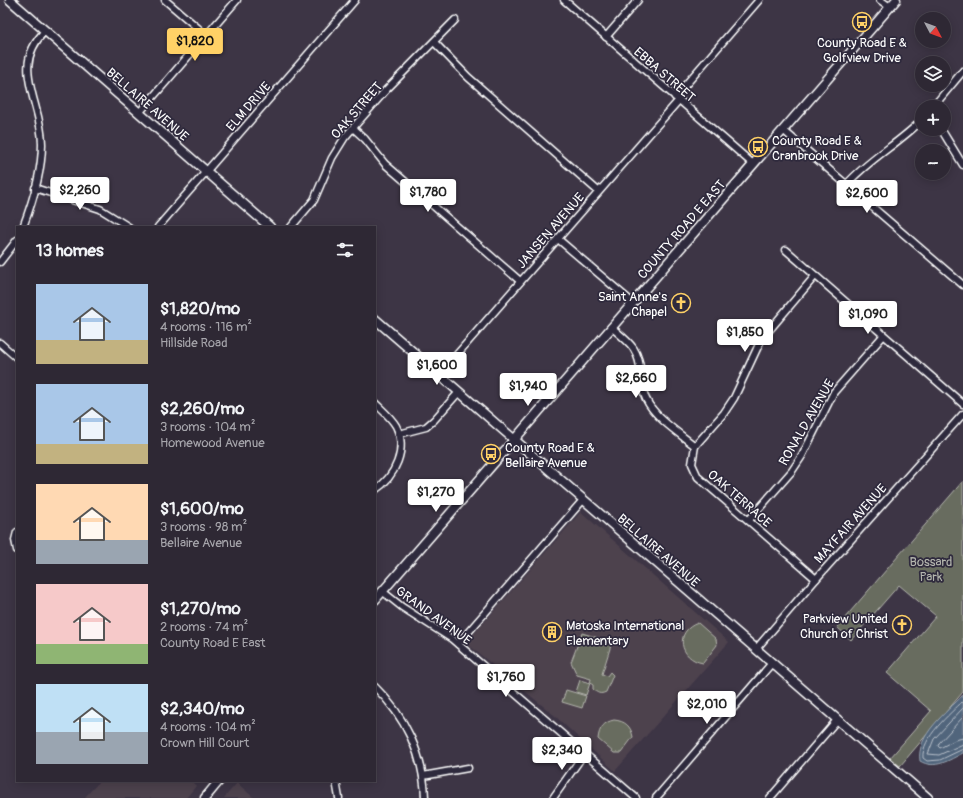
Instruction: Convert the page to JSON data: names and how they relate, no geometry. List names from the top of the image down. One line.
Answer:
{"streets":{"street":["EBBA STREET","BELLAIRE AVENUE","ELM DRIVE","OAK STREET","COUNTY ROAD E EAST","JANSEN AVENUE","RONALD AVENUE","OAK TERRACE","MAYFAIR AVENUE","GRAND AVENUE"]},"crossings":[["EBBA STREET","COUNTY ROAD E EAST"],["EBBA STREET","JANSEN AVENUE"],["BELLAIRE AVENUE","ELM DRIVE"],["BELLAIRE AVENUE","COUNTY ROAD E EAST"],["BELLAIRE AVENUE","JANSEN AVENUE"],["BELLAIRE AVENUE","MAYFAIR AVENUE"],["COUNTY ROAD E EAST","GRAND AVENUE"],["RONALD AVENUE","OAK TERRACE"],["OAK TERRACE","MAYFAIR AVENUE"]],"parks":["Bossard Park"],"places":{"bus stop":["County Road E & Golfview Drive","County Road E & Cranbrook Drive","County Road E & Bellaire Avenue"],"church":["Saint Anne's Chapel","Parkview United Church of Christ"],"building":["Matoska International Elementary"]},"north":"bottom right","page":{"map_buttons":["+","−"],"price":["$1,820","$2,260","$1,780","$2,600","$1,090","$1,850","$1,600","$2,660","$1,940","$1,270","$1,760","$2,010","$2,340"],"heading":"13 homes","list":[{"name":"$1,820/mo","note":"4 rooms · 116 m² · Hillside Road"},{"name":"$2,260/mo","note":"3 rooms · 104 m² · Homewood Avenue"},{"name":"$1,600/mo","note":"3 rooms · 98 m² · Bellaire Avenue"},{"name":"$1,270/mo","note":"2 rooms · 74 m² · County Road E East"},{"name":"$2,340/mo","note":"4 rooms · 104 m² · Crown Hill Court"}]}}
